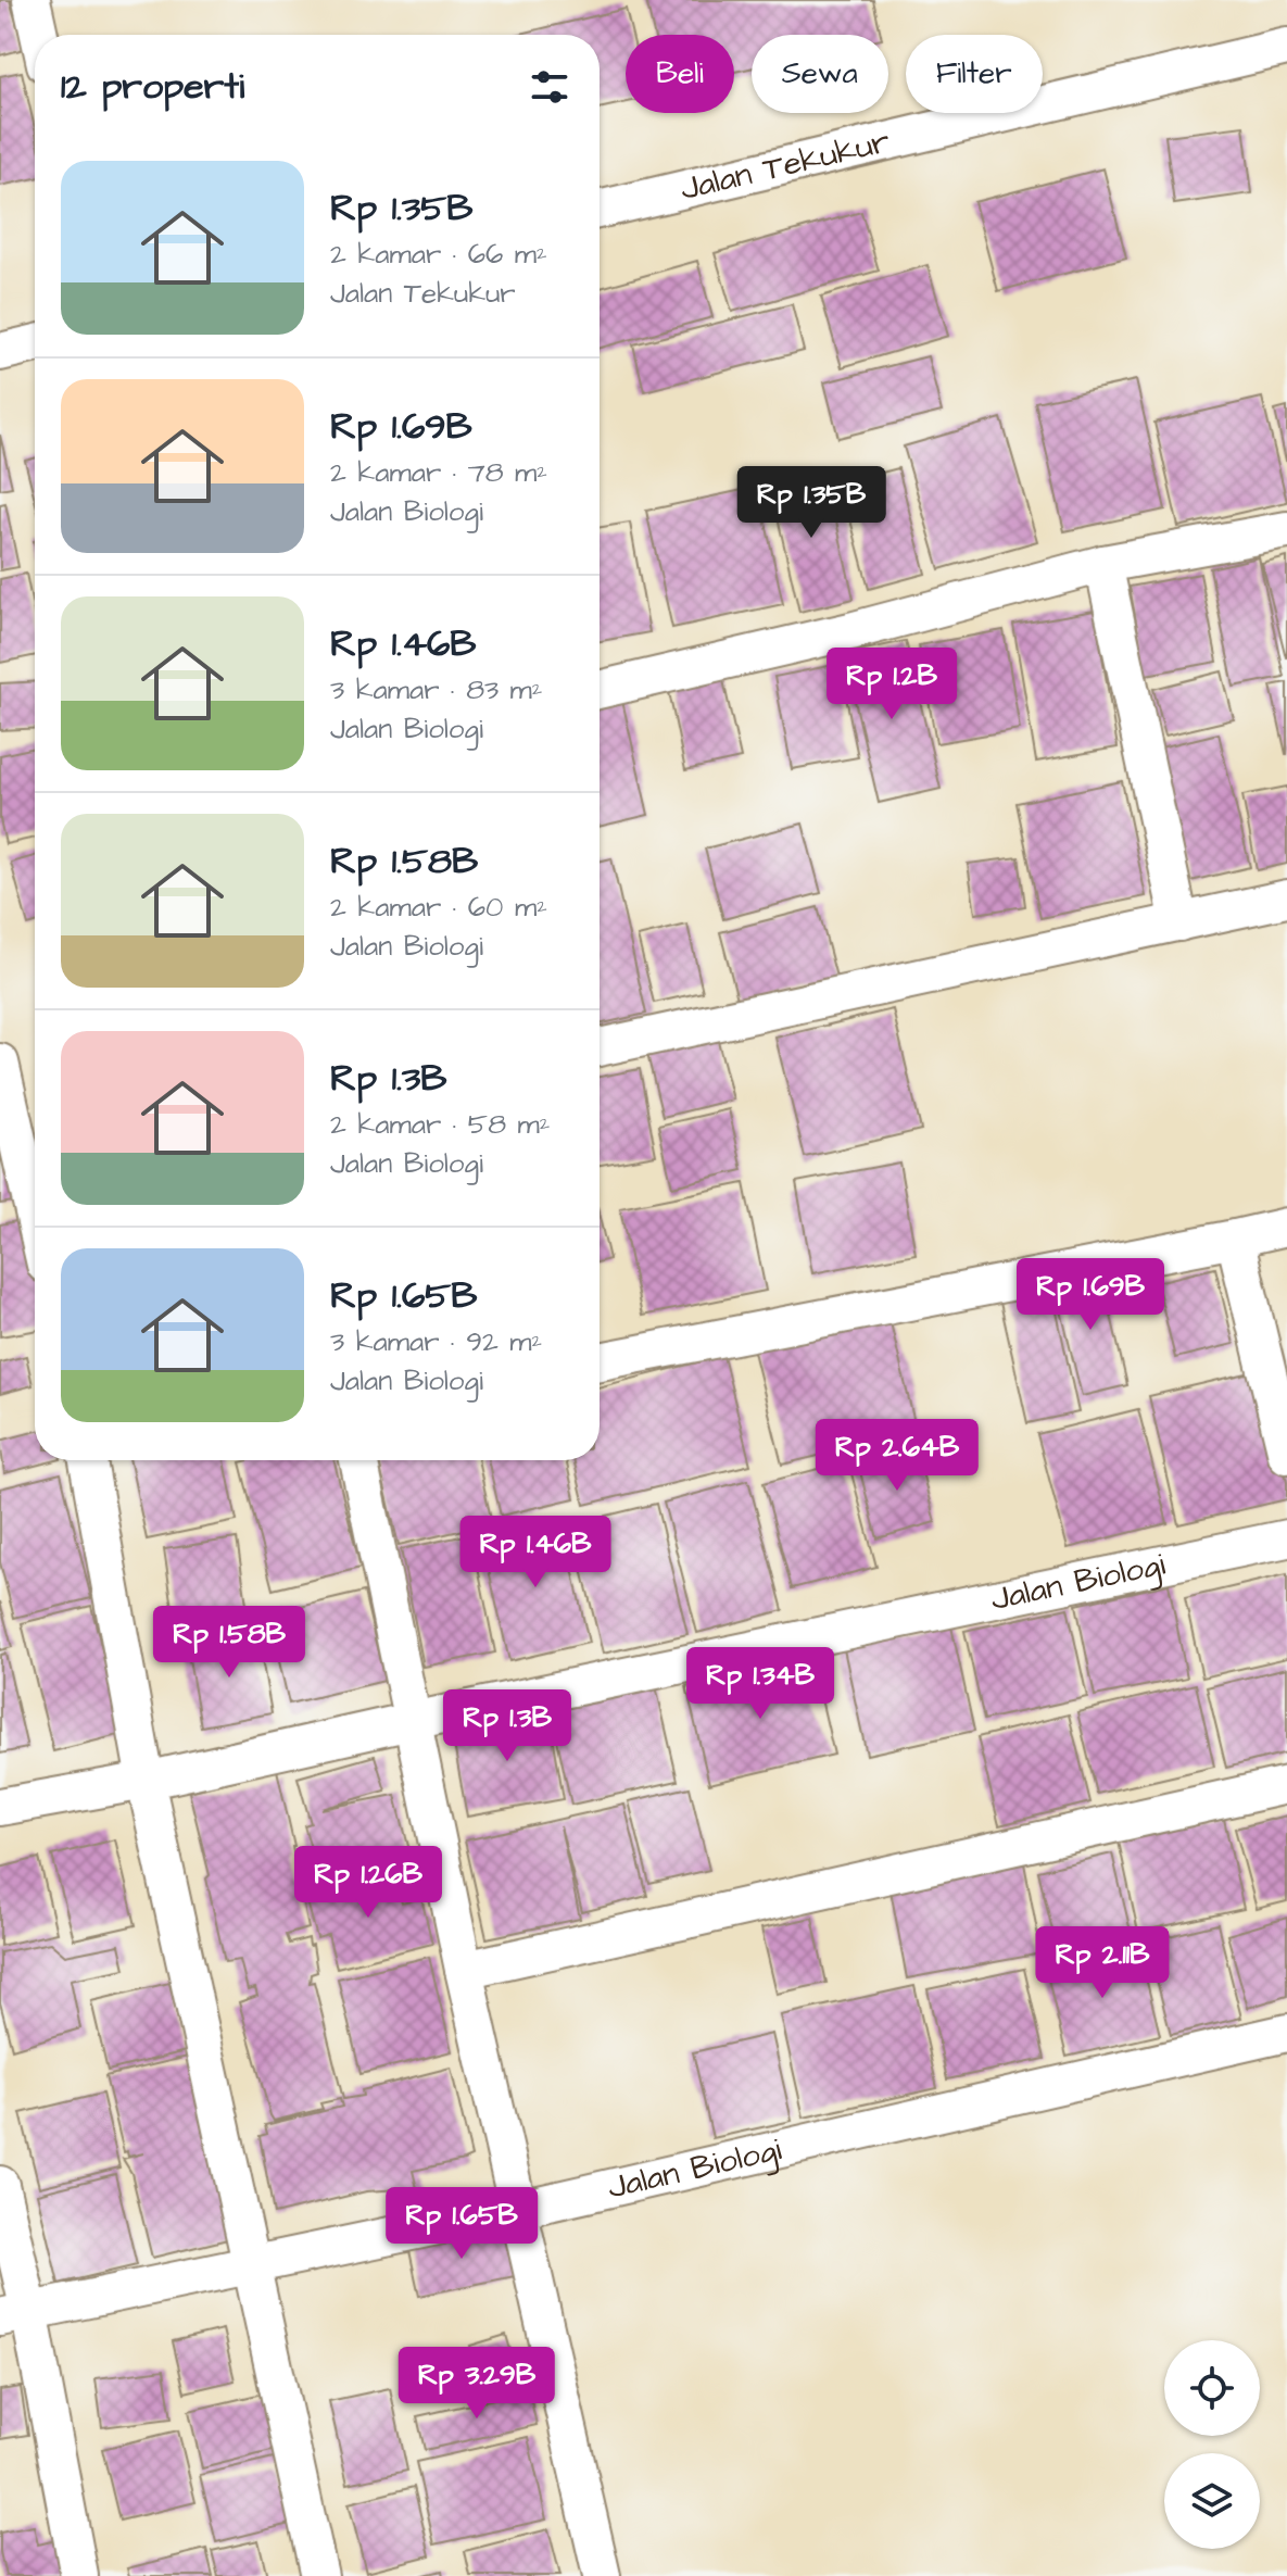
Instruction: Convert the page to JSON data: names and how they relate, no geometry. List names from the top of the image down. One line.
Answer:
{"streets":{"street":["Jalan Tekukur","Jalan Biologi"]},"page":{"chip":["Beli","Sewa","Filter"],"heading":"12 properti","list":[{"name":"Rp 1.35B","note":"2 kamar · 66 m² · Jalan Tekukur"},{"name":"Rp 1.69B","note":"2 kamar · 78 m² · Jalan Biologi"},{"name":"Rp 1.46B","note":"3 kamar · 83 m² · Jalan Biologi"},{"name":"Rp 1.58B","note":"2 kamar · 60 m² · Jalan Biologi"},{"name":"Rp 1.3B","note":"2 kamar · 58 m² · Jalan Biologi"},{"name":"Rp 1.65B","note":"3 kamar · 92 m² · Jalan Biologi"}],"price":["Rp 1.35B","Rp 1.2B","Rp 1.69B","Rp 2.64B","Rp 1.46B","Rp 1.58B","Rp 1.34B","Rp 1.3B","Rp 1.26B","Rp 2.11B","Rp 1.65B","Rp 3.29B"]}}
